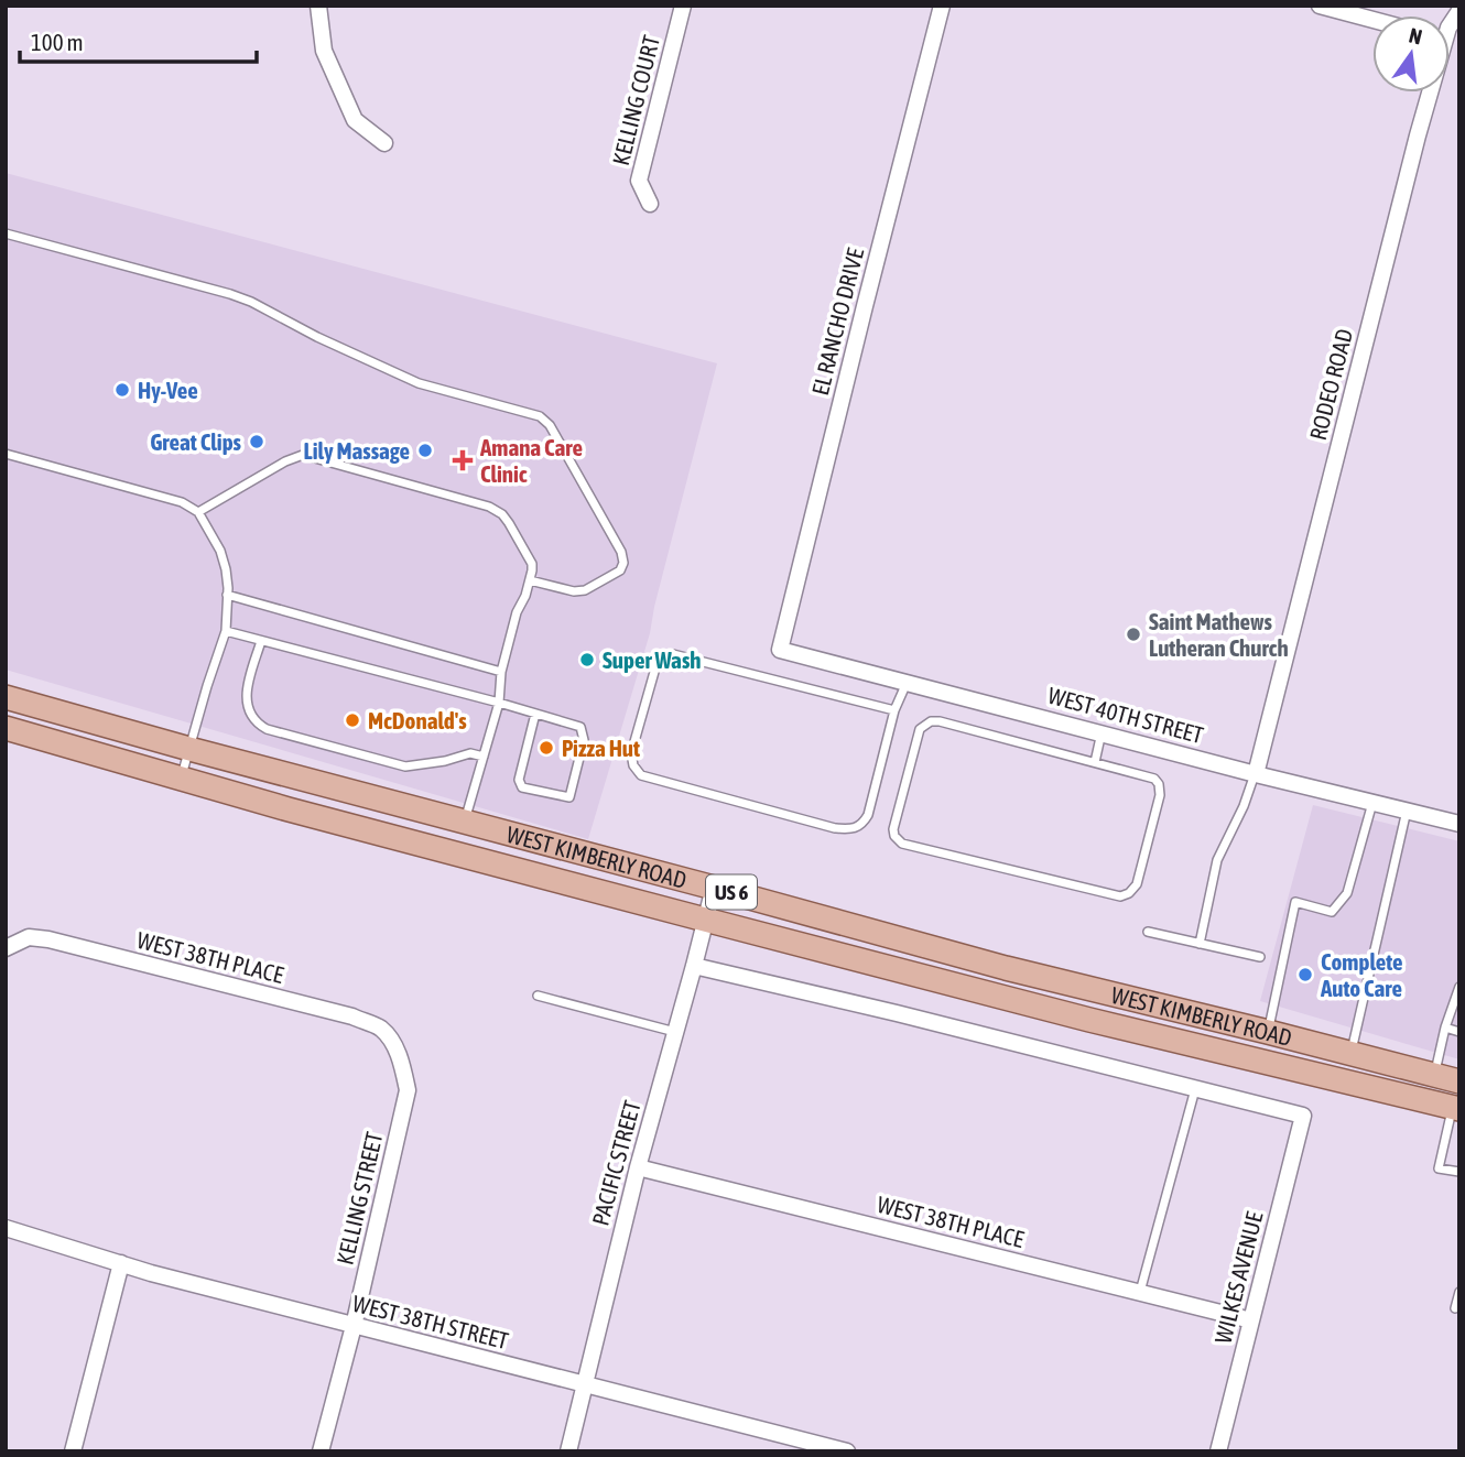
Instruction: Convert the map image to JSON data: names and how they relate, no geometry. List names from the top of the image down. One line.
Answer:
{"streets":{"main road":["WEST KIMBERLY ROAD","US 6"],"street":["KELLING COURT","EL RANCHO DRIVE","RODEO ROAD","WEST 40TH STREET","WEST 38TH PLACE","PACIFIC STREET","KELLING STREET","WILKES AVENUE","WEST 38TH STREET"]},"crossings":[["EL RANCHO DRIVE","WEST 40TH STREET"],["RODEO ROAD","WEST 40TH STREET"],["WEST KIMBERLY ROAD","PACIFIC STREET"],["WEST 38TH PLACE","PACIFIC STREET"],["WEST 38TH PLACE","KELLING STREET"],["WEST 38TH PLACE","WILKES AVENUE"],["PACIFIC STREET","WEST 38TH STREET"],["KELLING STREET","WEST 38TH STREET"]],"places":{"other":["Hy-Vee","Great Clips","Lily Massage","Saint Mathews Lutheran Church","Super Wash","McDonald's","Pizza Hut","Complete Auto Care"],"health":["Amana Care Clinic"]},"scale_bar":"100 m","north":"top"}
